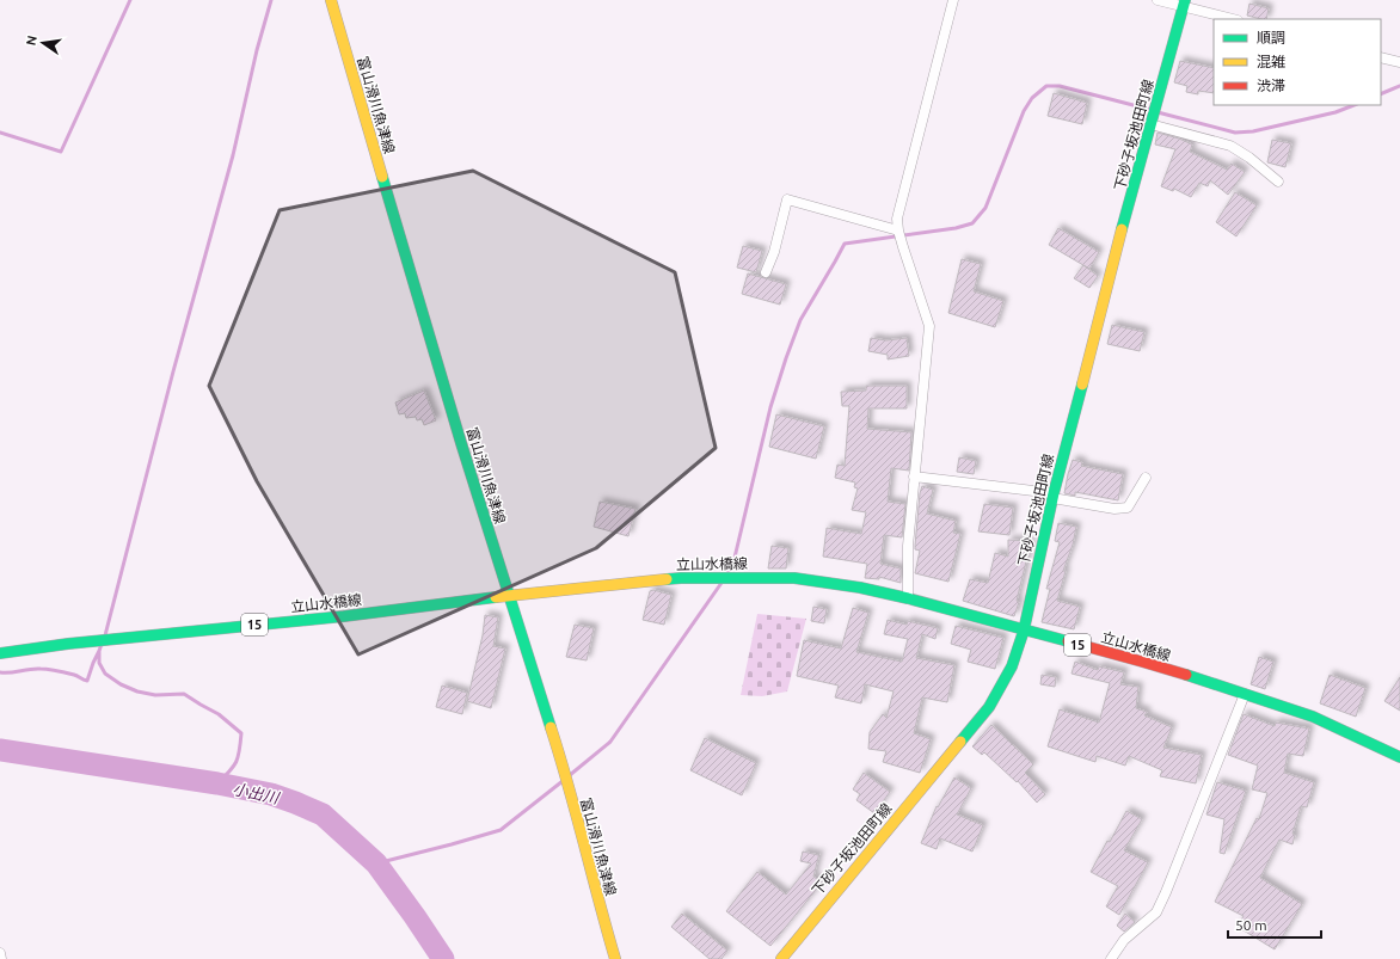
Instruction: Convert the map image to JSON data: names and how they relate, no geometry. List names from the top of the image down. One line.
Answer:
{"streets":{"main road":["富山滑川魚津線","下砂子坂池田町線","立山水橋線","15"]},"crossings":[["富山滑川魚津線","立山水橋線"],["下砂子坂池田町線","立山水橋線"]],"water":["小出川"],"legend":["順調","混雑","渋滞"],"scale_bar":"50 m","north":"left"}
